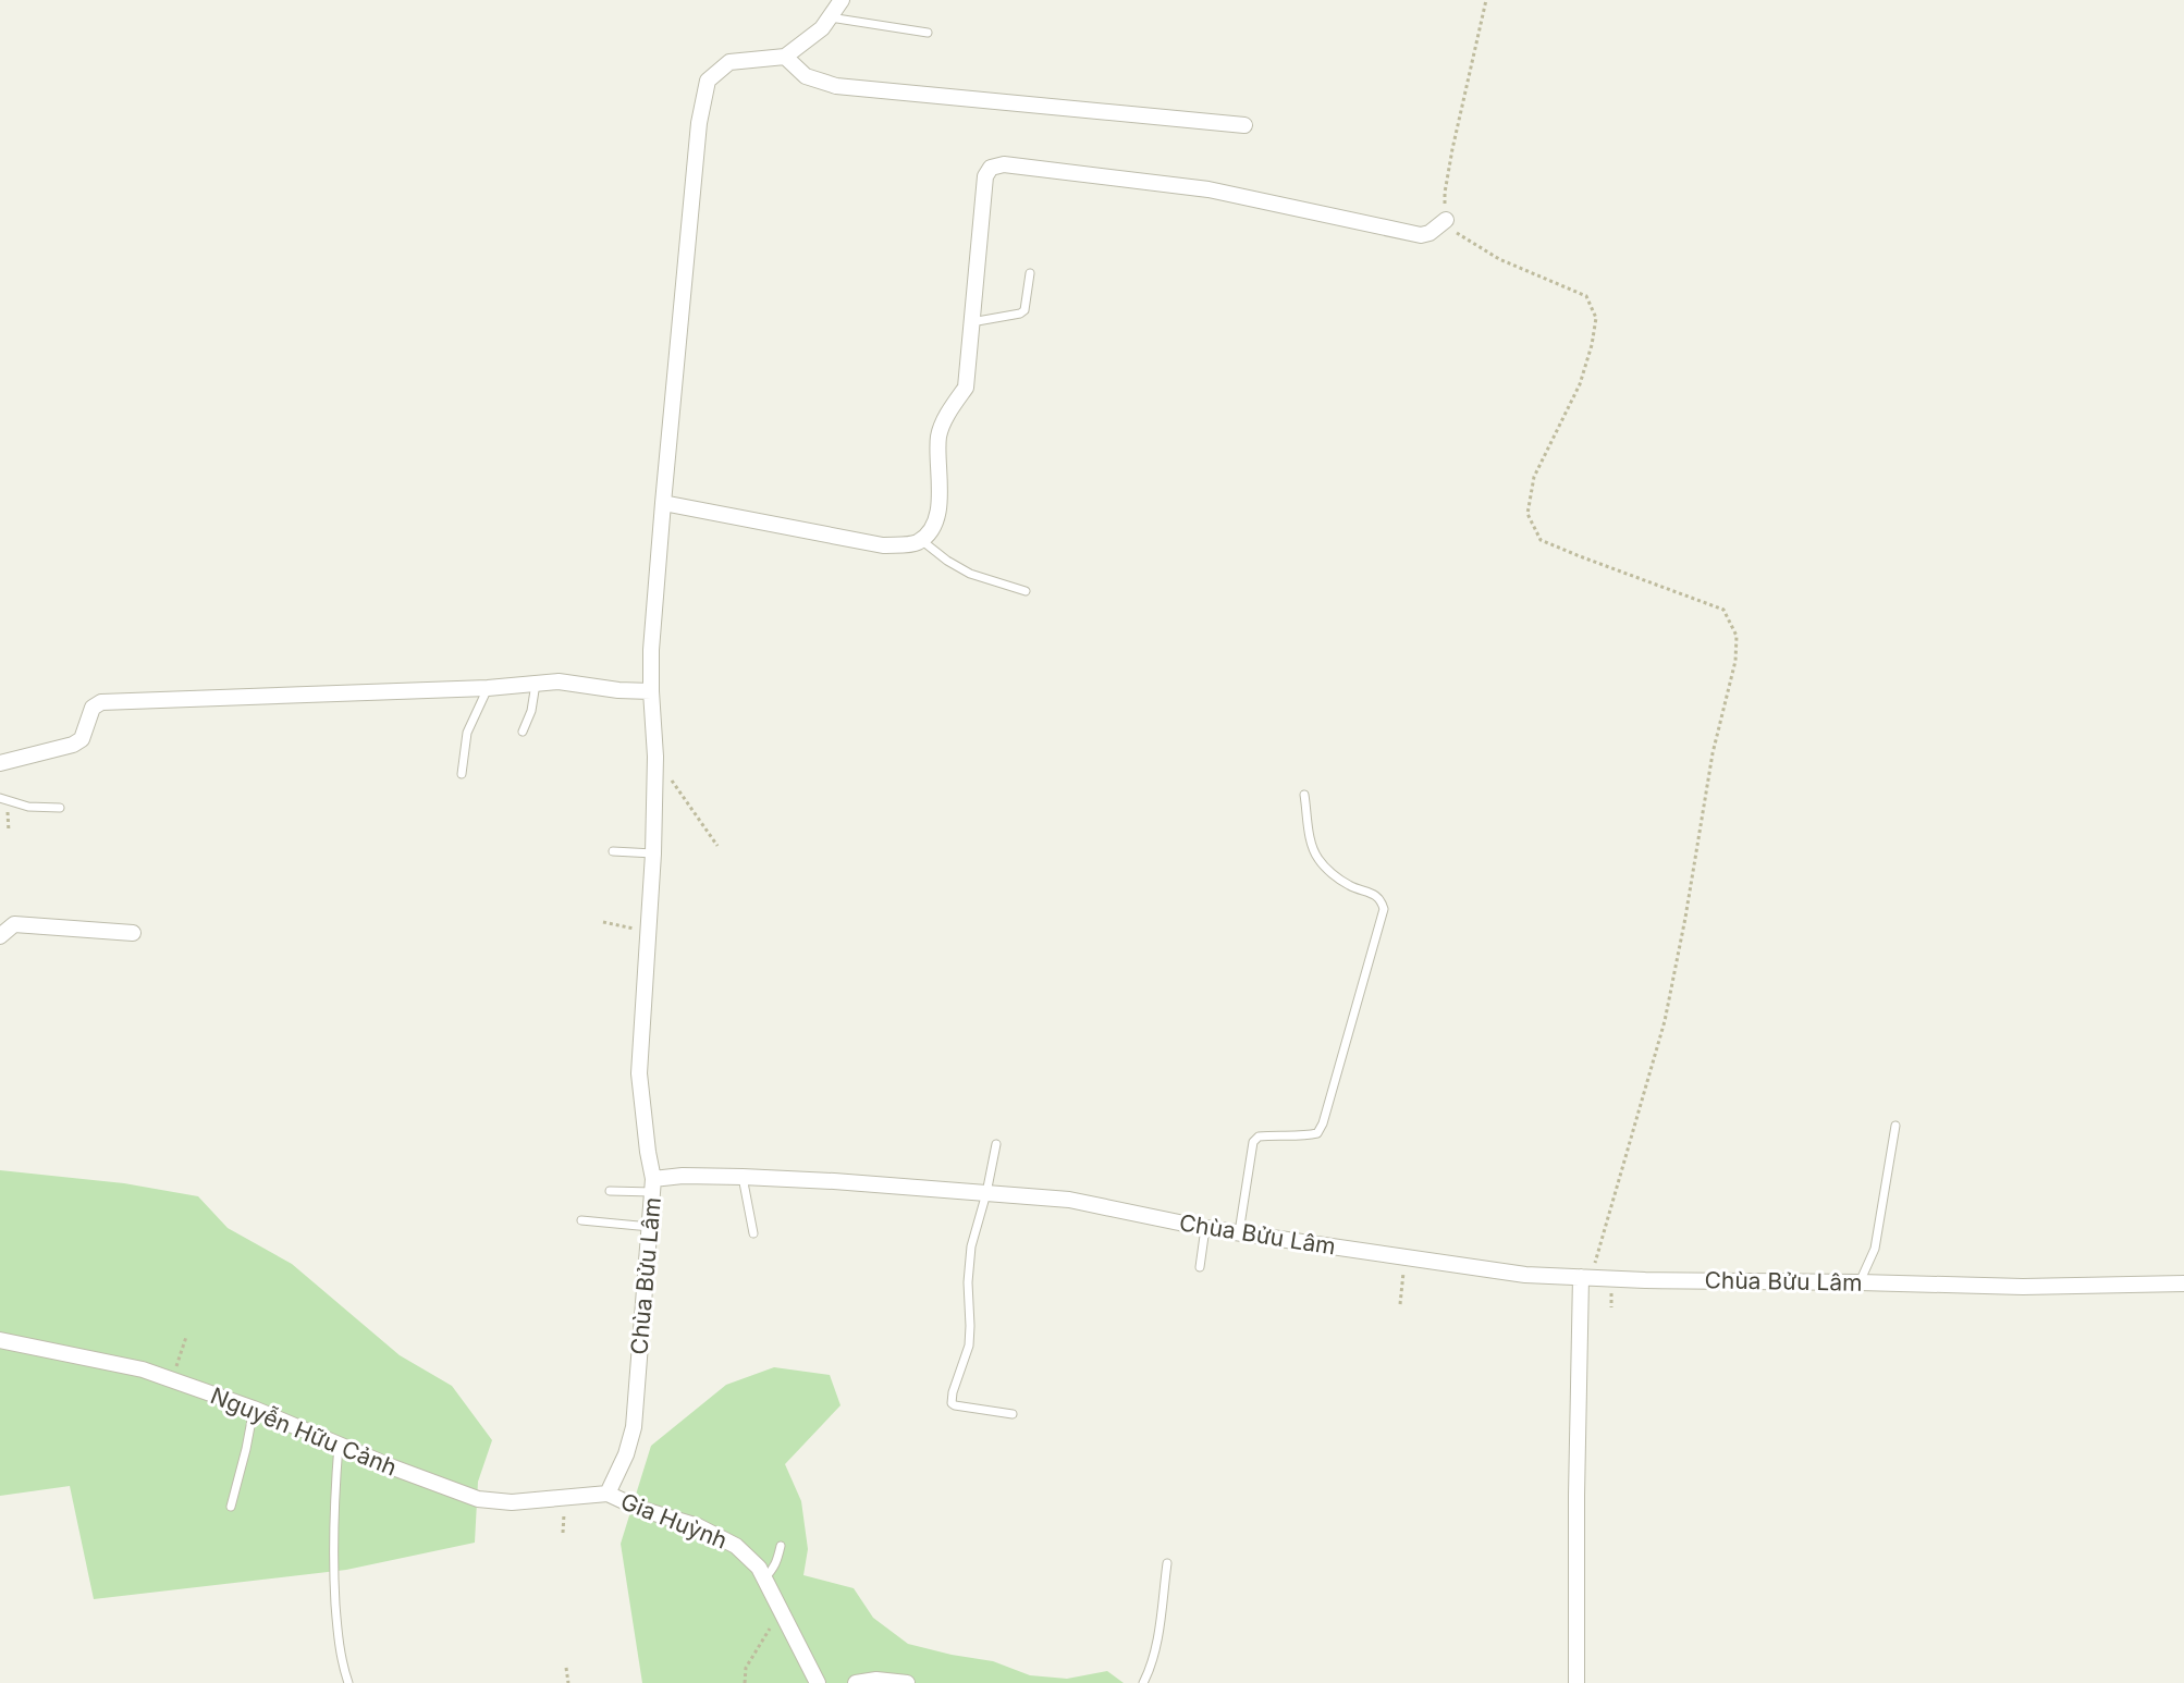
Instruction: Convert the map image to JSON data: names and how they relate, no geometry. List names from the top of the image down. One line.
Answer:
{"streets":{"street":["Chùa Bửu Lâm","Nguyễn Hữu Cảnh","Gia Huỳnh"]},"crossings":[["Chùa Bửu Lâm","Nguyễn Hữu Cảnh"],["Chùa Bửu Lâm","Gia Huỳnh"],["Nguyễn Hữu Cảnh","Gia Huỳnh"]]}
